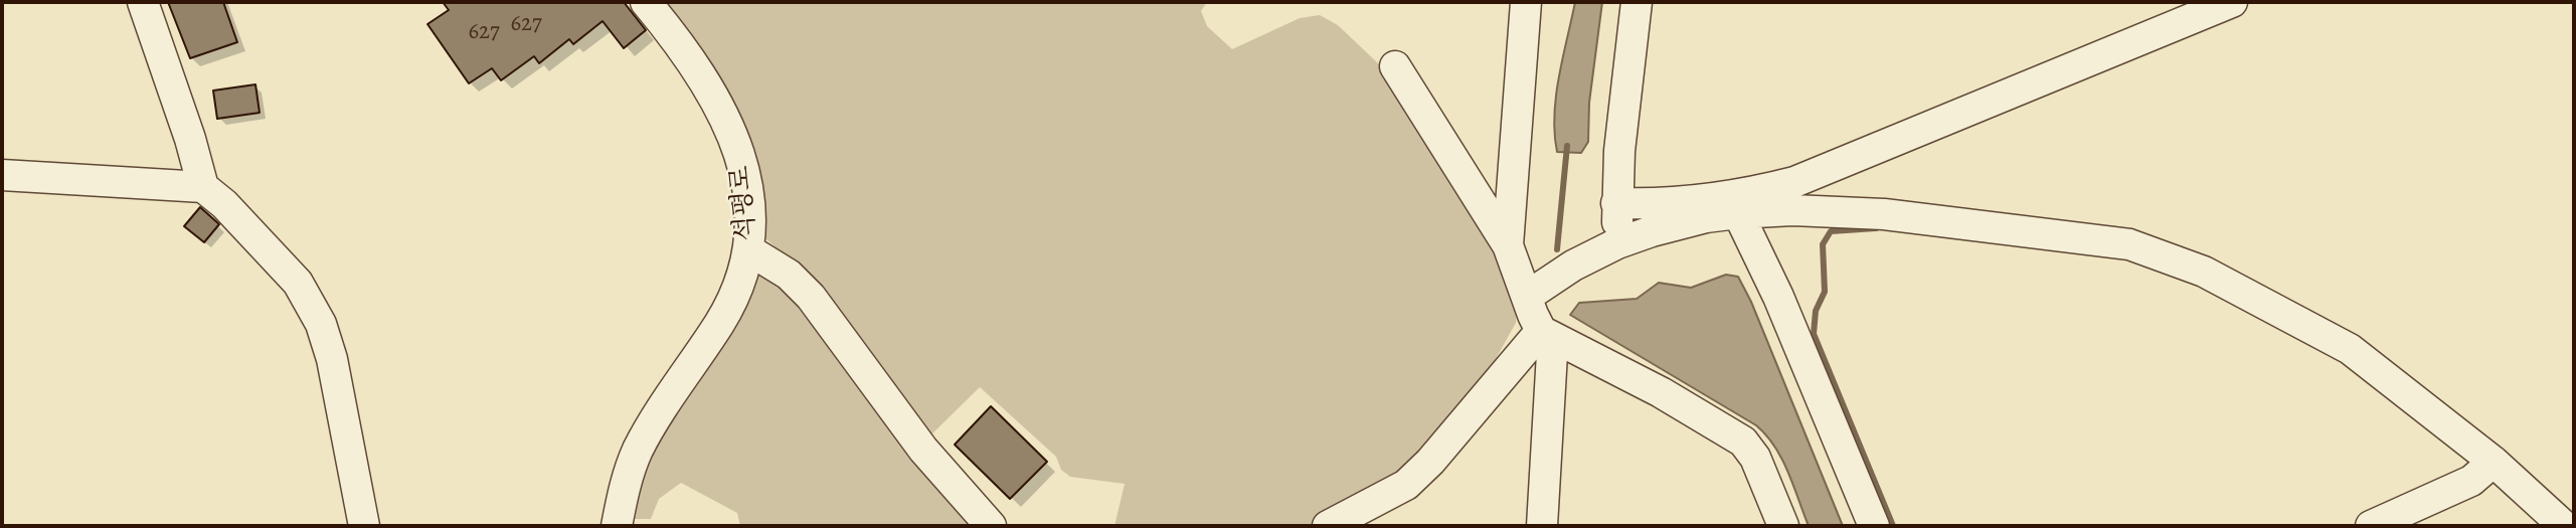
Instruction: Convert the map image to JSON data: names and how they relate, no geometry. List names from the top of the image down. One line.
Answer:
{"streets":{"street":["석평로"]},"house_numbers":["627","627"]}
